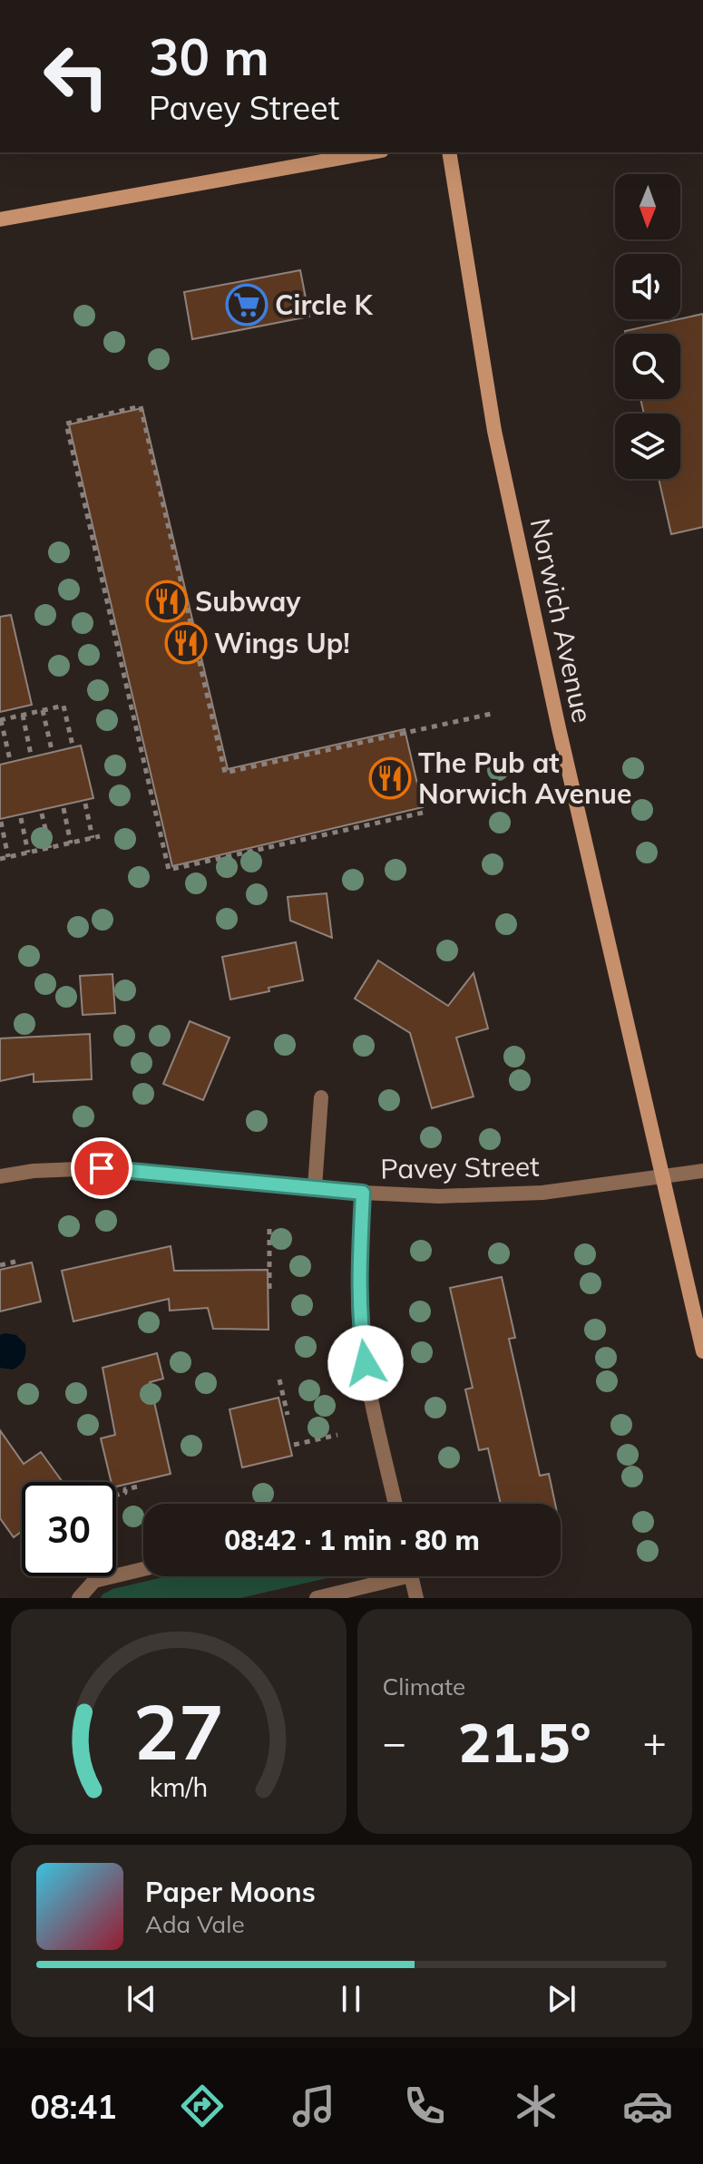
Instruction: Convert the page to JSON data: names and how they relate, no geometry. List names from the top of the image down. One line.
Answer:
{"streets":{"main road":["Norwich Avenue"],"street":["Pavey Street"]},"crossings":[["Norwich Avenue","Pavey Street"]],"places":{"supermarket":["Circle K"],"restaurant":["Subway","Wings Up!","The Pub at Norwich Avenue"]},"north":"bottom","page":{"turn":["30 m","Pavey Street"],"limit":"30","trip":"08:42 · 1 min · 80 m","tile":"Climate","heat":["−","21.5°","+"],"song":["Paper Moons","Ada Vale"],"tabs":"08:41","gauge":["27","km/h"]}}
